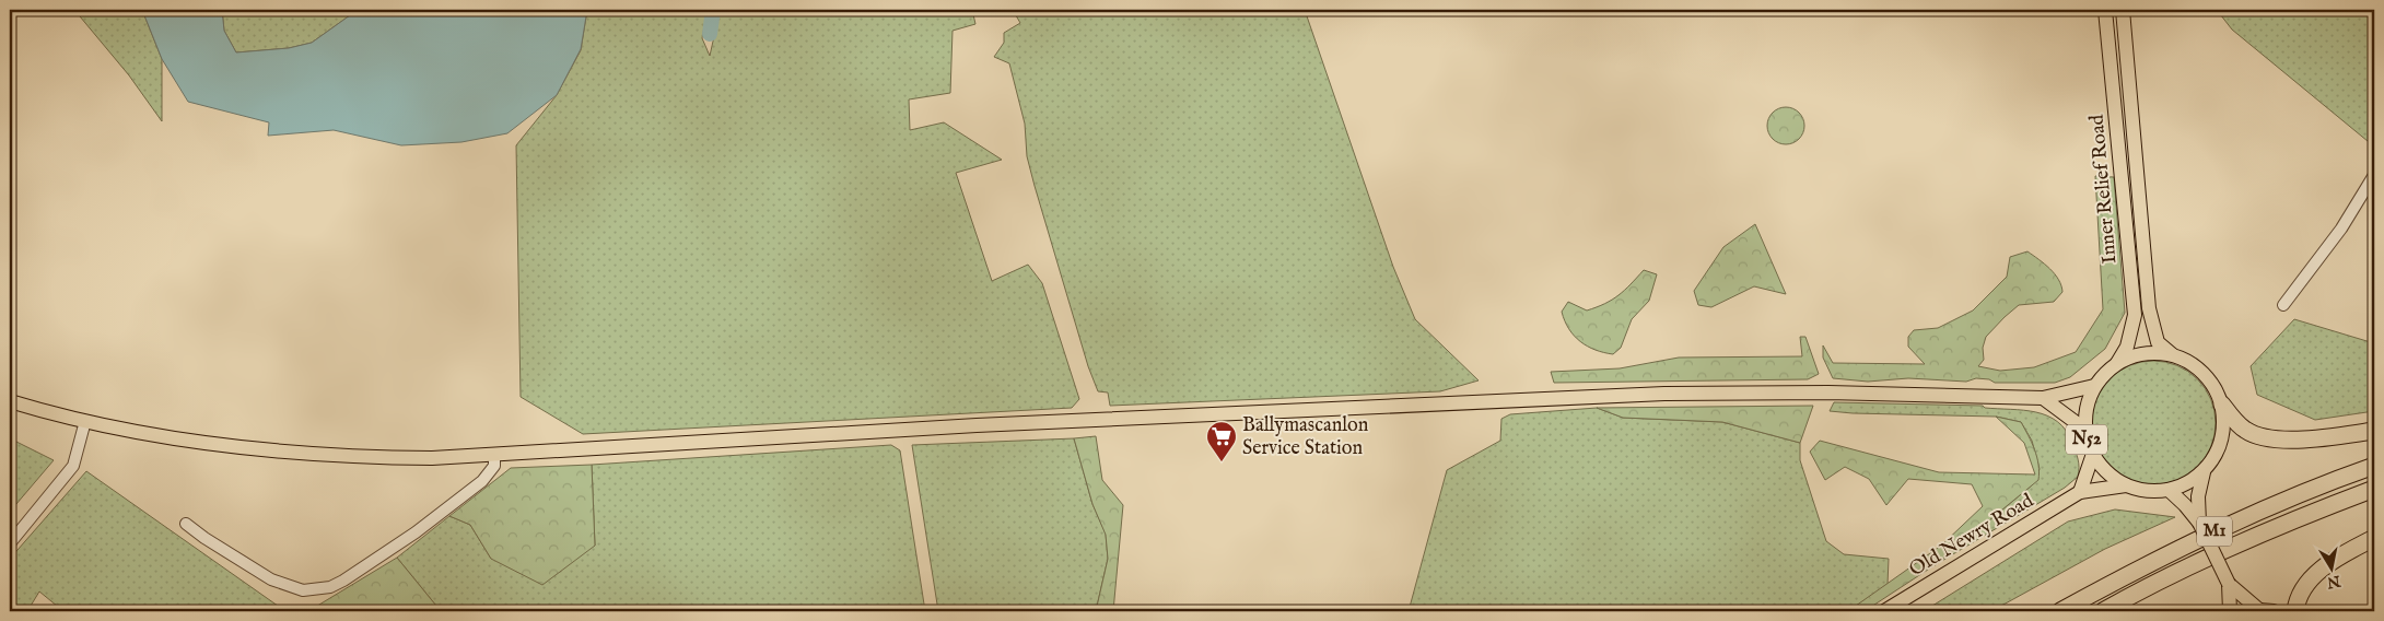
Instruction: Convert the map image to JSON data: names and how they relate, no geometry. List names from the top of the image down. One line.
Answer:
{"streets":{"highway":["M1"],"main road":["Inner Relief Road","N52","Old Newry Road"]},"crossings":[["Inner Relief Road","N52"],["Inner Relief Road","Old Newry Road"],["N52","Old Newry Road"]],"places":{"supermarket":["Ballymascanlon Service Station"]},"north":"bottom"}
